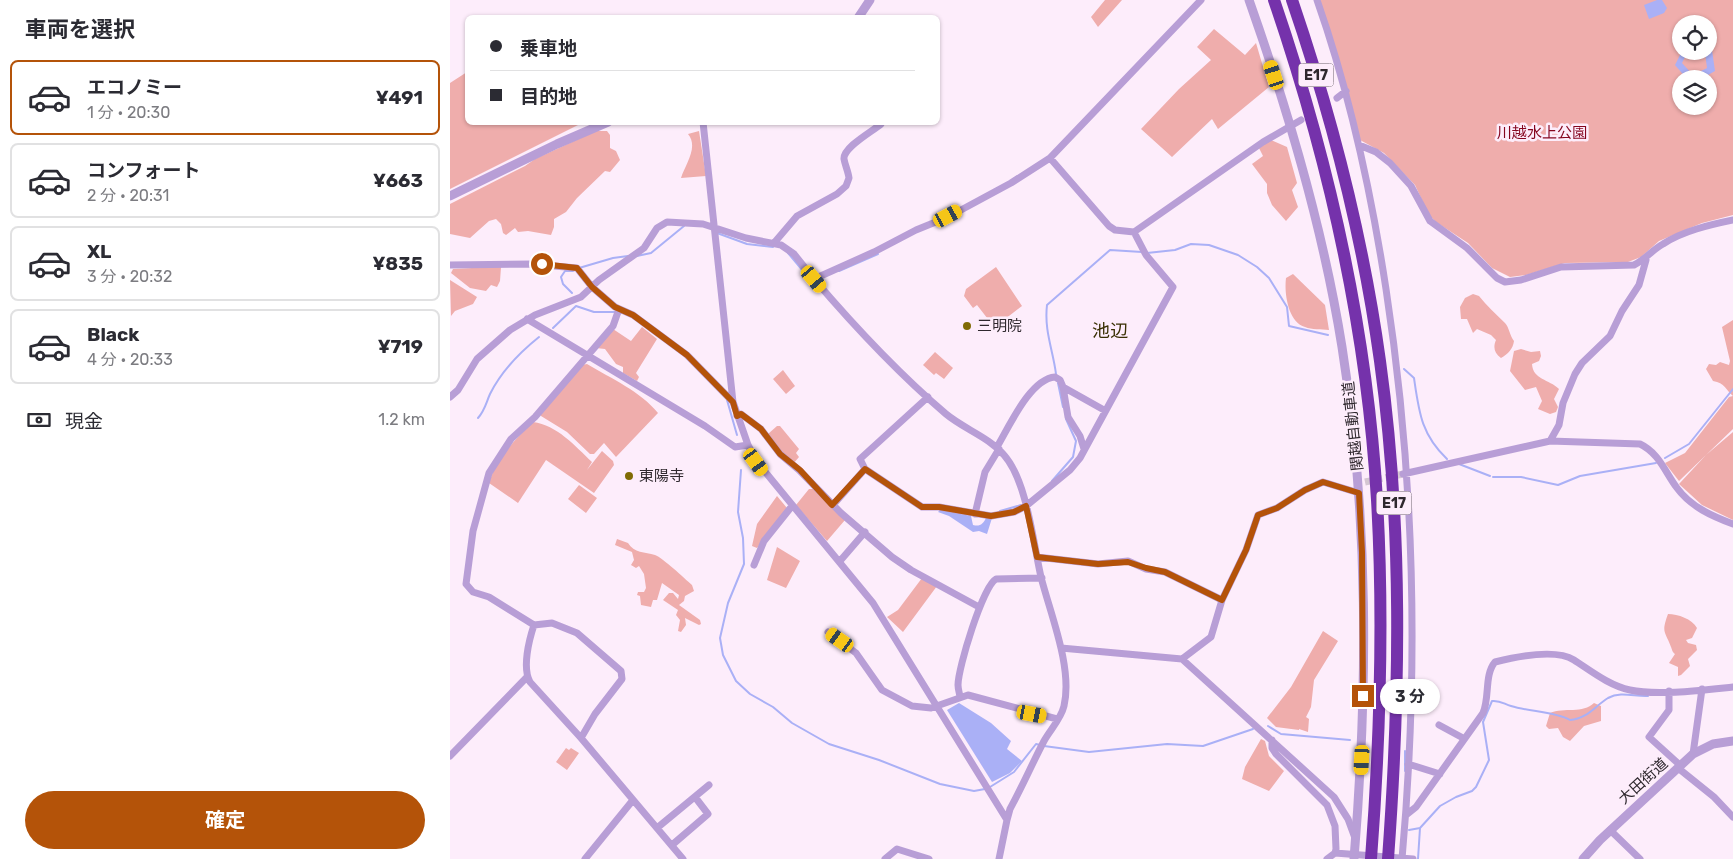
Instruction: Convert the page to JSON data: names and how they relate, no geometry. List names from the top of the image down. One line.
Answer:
{"streets":{"highway":["E17","関越自動車道"],"street":["大田街道"]},"districts":["池辺"],"parks":["川越水上公園"],"places":["三明院","東陽寺"],"page":{"heading":"車両を選択","banner":["乗車地","目的地"],"list":[{"name":"エコノミー","note":"1 分 · 20:30","value":"¥491"},{"name":"コンフォート","note":"2 分 · 20:31","value":"¥663"},{"name":"XL","note":"3 分 · 20:32","value":"¥835"},{"name":"Black","note":"4 分 · 20:33","value":"¥719"}],"pay":["現金","1.2 km"],"bubble":"3 分","buttons":"確定"}}
